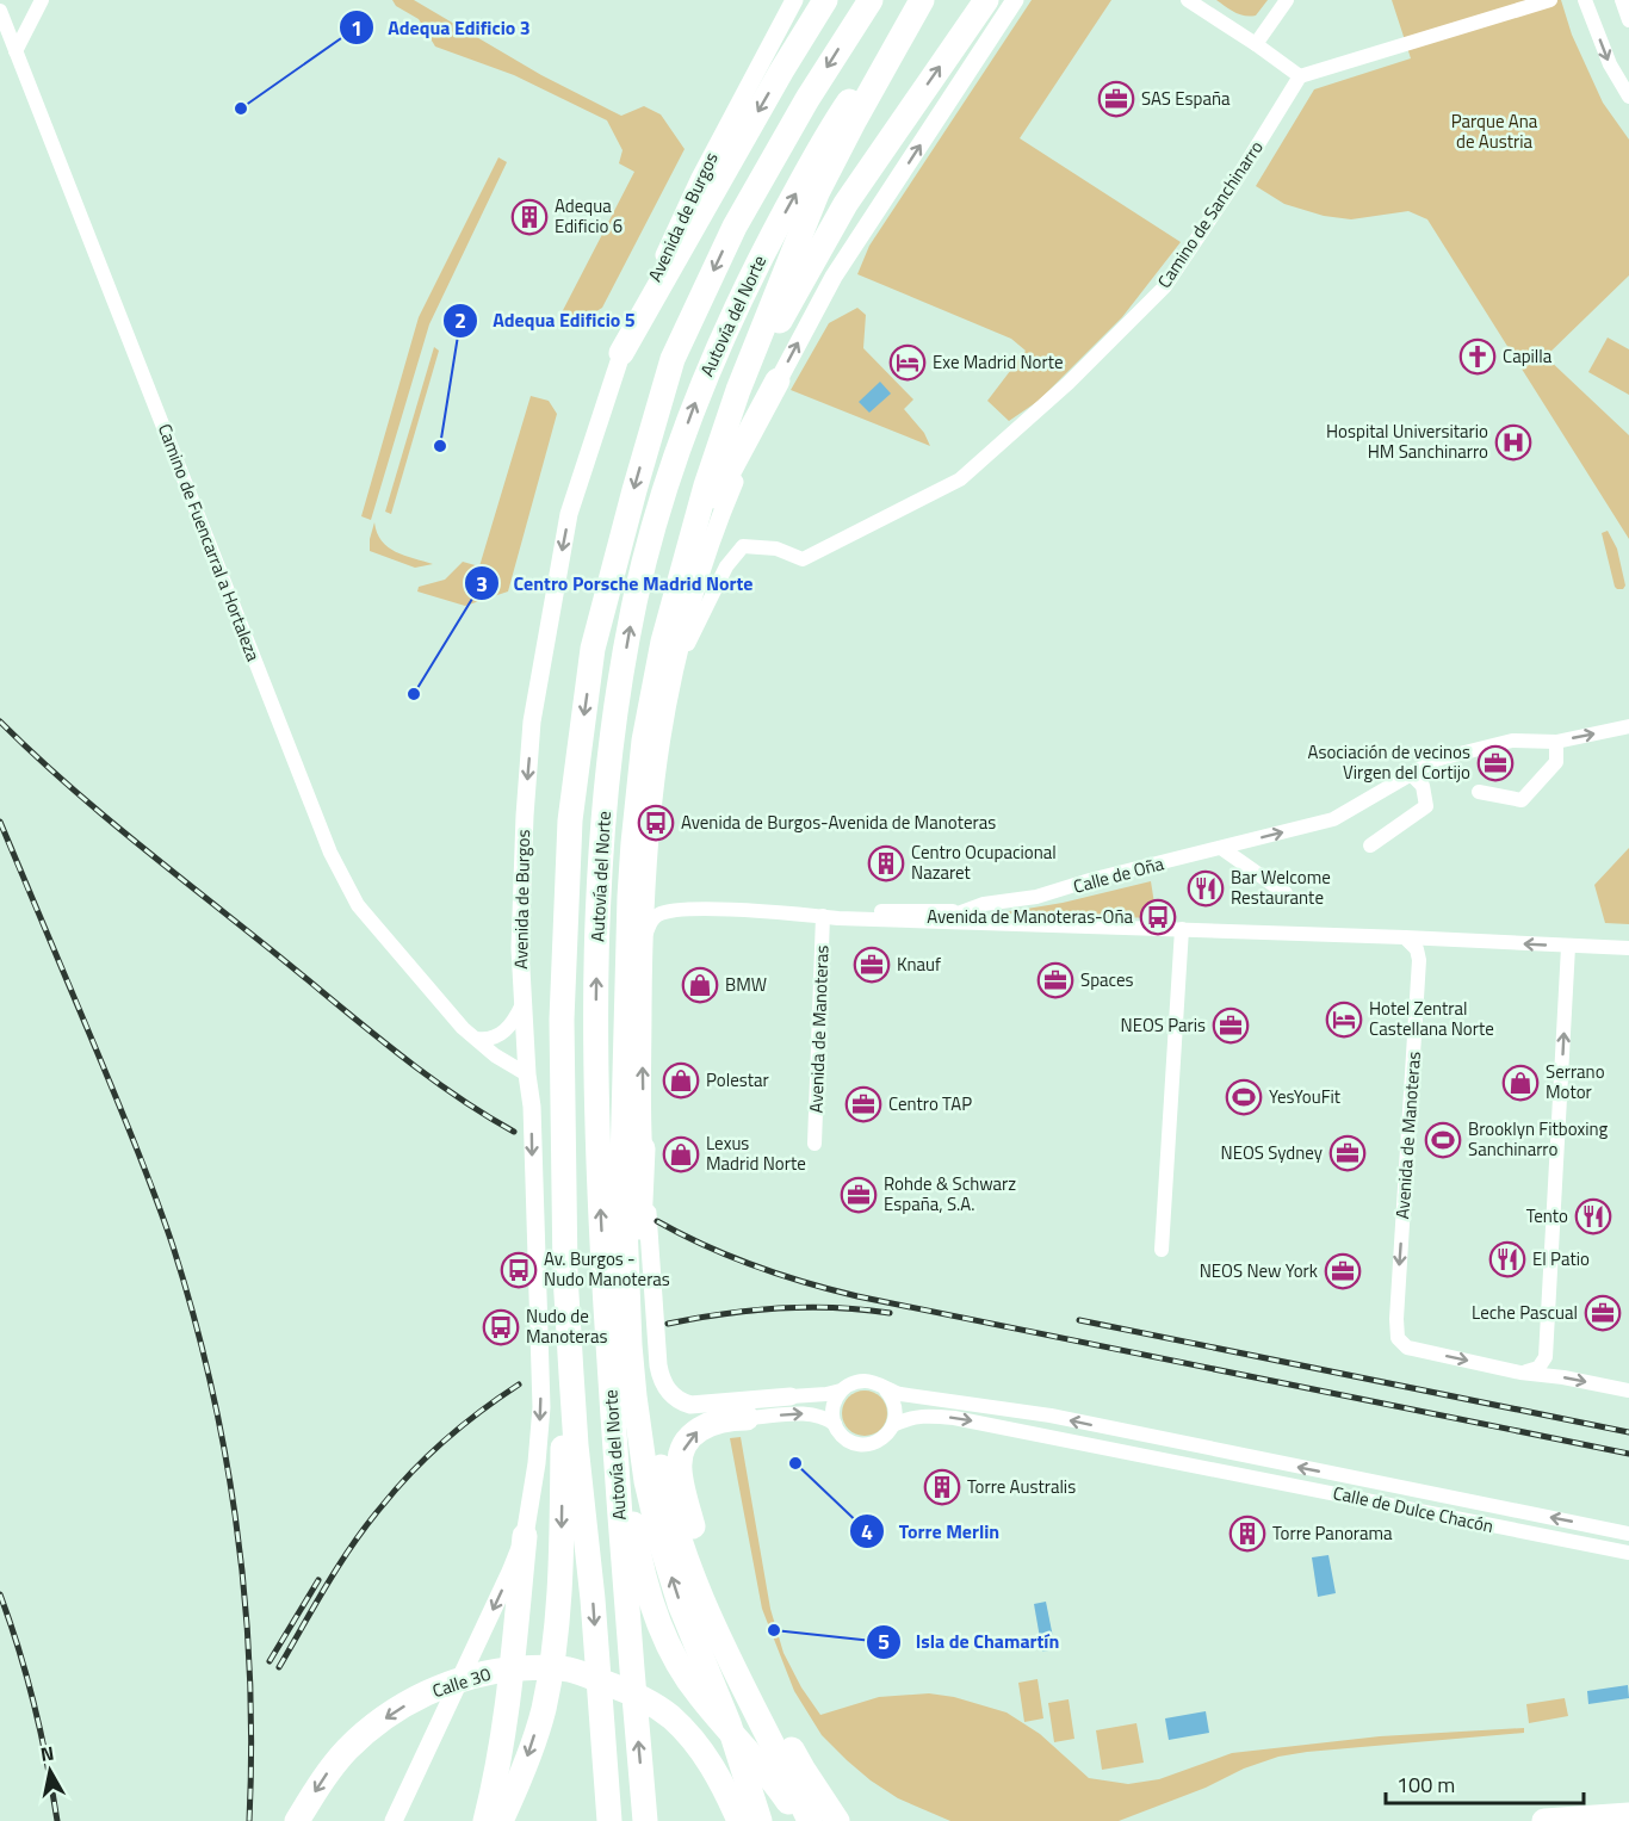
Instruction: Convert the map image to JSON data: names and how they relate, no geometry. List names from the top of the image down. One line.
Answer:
{"streets":{"highway":["Autovía del Norte","Calle 30"],"street":["Camino de Sanchinarro","Avenida de Burgos","Camino de Fuencarral a Hortaleza","Calle de Oña","Avenida de Manoteras","Calle de Dulce Chacón"]},"crossings":[["Avenida de Burgos","Camino de Fuencarral a Hortaleza"]],"one_way":["Avenida de Manoteras"],"parks":["Parque Ana de Austria"],"places":{"office":["SAS España","Asociación de vecinos Virgen del Cortijo","Knauf","Spaces","NEOS Paris","Centro TAP","NEOS Sydney","Rohde & Schwarz España, S.A.","NEOS New York","Leche Pascual"],"other":["Adequa Edificio 3","Adequa Edificio 5","Centro Porsche Madrid Norte","Torre Merlin","Isla de Chamartín"],"building":["Adequa Edificio 6","Centro Ocupacional Nazaret","Torre Australis","Torre Panorama"],"church":["Capilla"],"hotel":["Exe Madrid Norte","Hotel Zentral Castellana Norte"],"hospital":["Hospital Universitario HM Sanchinarro"],"bus stop":["Avenida de Burgos-Avenida de Manoteras","Avenida de Manoteras-Oña","Av. Burgos - Nudo Manoteras","Nudo de Manoteras"],"restaurant":["Bar Welcome Restaurante","Tento","El Patio"],"shop":["BMW","Polestar","Serrano Motor","Lexus Madrid Norte"],"sports":["YesYouFit","Brooklyn Fitboxing Sanchinarro"]},"scale_bar":"100 m","north":"top"}
